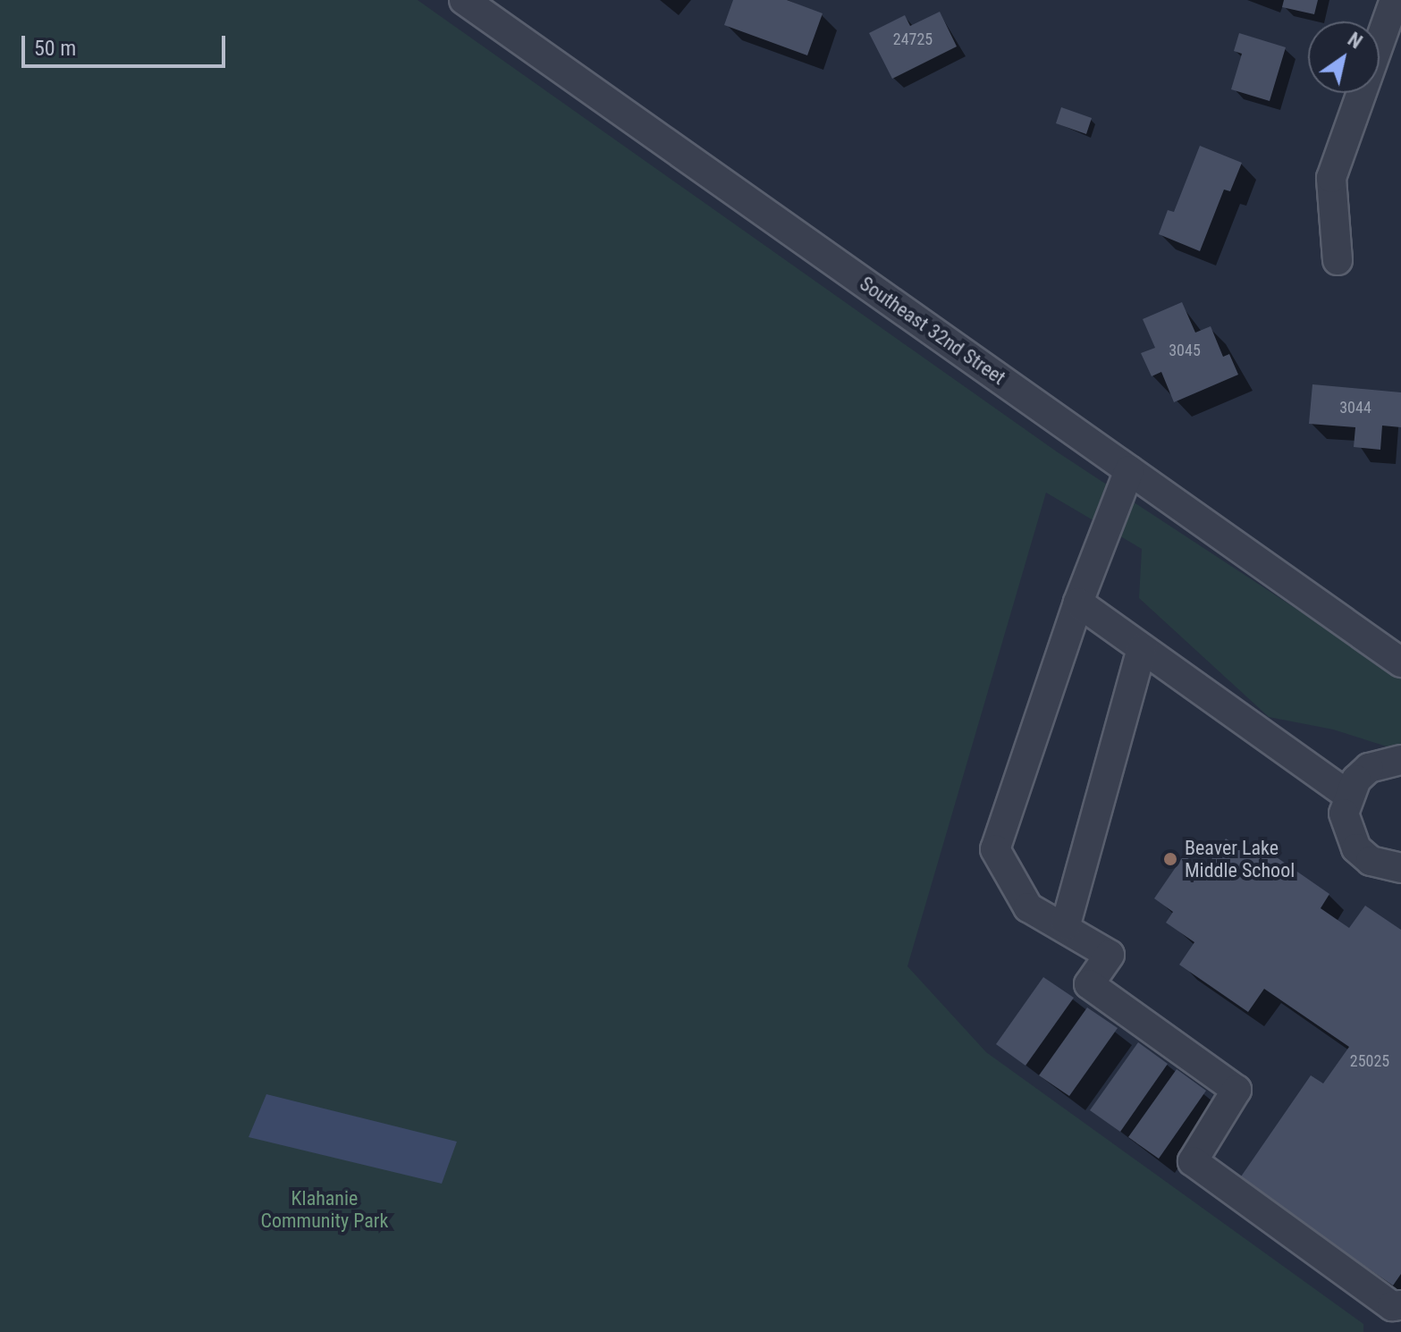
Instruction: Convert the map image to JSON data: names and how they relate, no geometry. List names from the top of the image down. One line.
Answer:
{"streets":{"street":["Southeast 32nd Street"]},"parks":["Klahanie Community Park"],"places":["Beaver Lake Middle School"],"house_numbers":["24725","3045","3044","25025"],"scale_bar":"50 m","north":"top right"}
